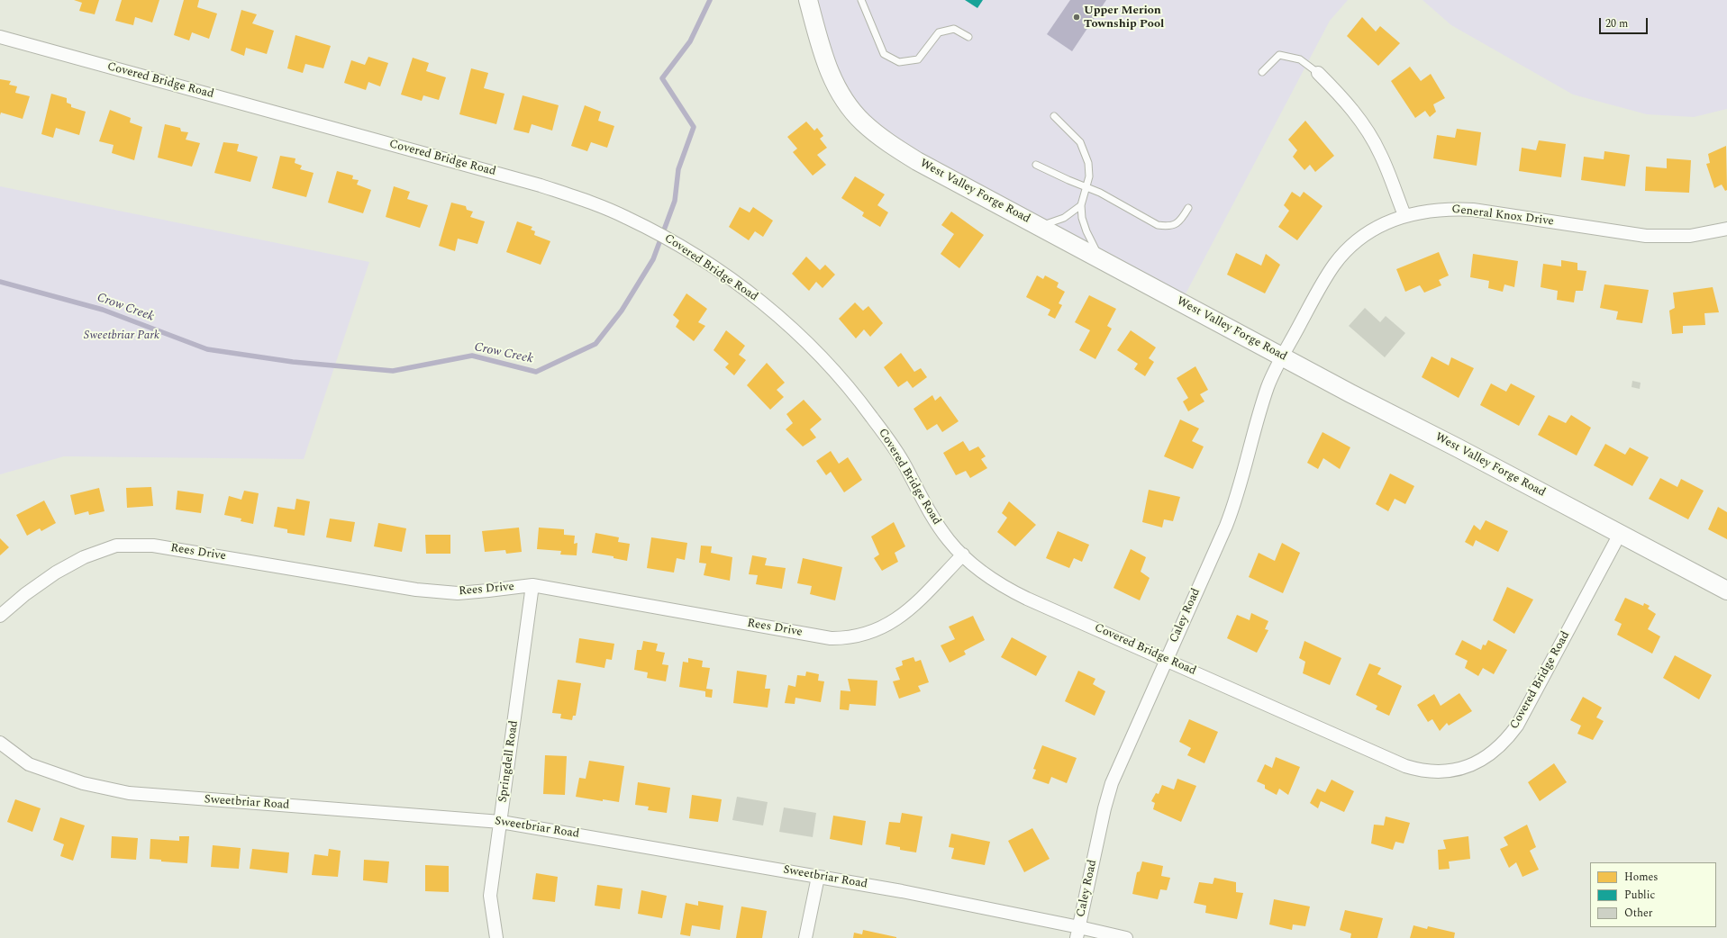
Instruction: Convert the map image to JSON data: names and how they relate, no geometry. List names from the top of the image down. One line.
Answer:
{"streets":{"main road":["West Valley Forge Road"],"street":["Covered Bridge Road","General Knox Drive","Rees Drive","Caley Road","Springdell Road","Sweetbriar Road"]},"crossings":[["Covered Bridge Road","West Valley Forge Road"],["Covered Bridge Road","Rees Drive"],["Covered Bridge Road","Caley Road"],["West Valley Forge Road","General Knox Drive"],["West Valley Forge Road","Caley Road"],["General Knox Drive","Caley Road"],["Rees Drive","Springdell Road"],["Caley Road","Sweetbriar Road"],["Springdell Road","Sweetbriar Road"]],"water":["Crow Creek"],"parks":["Sweetbriar Park"],"places":["Upper Merion Township Pool"],"legend":["Homes","Public","Other"],"scale_bar":"20 m"}
